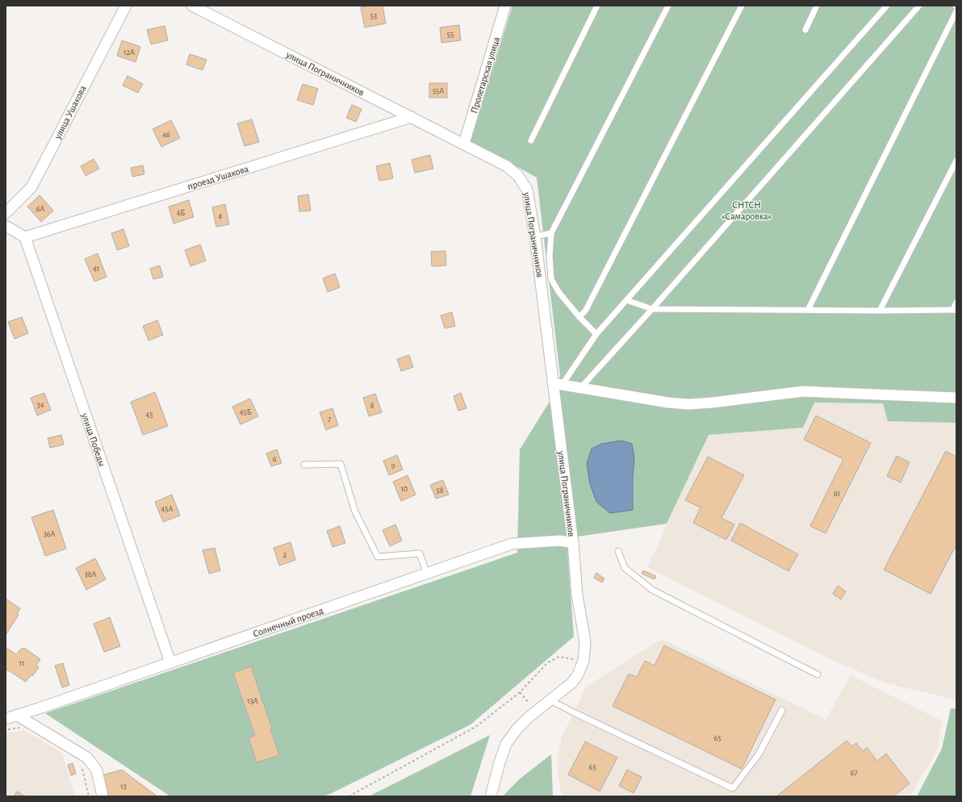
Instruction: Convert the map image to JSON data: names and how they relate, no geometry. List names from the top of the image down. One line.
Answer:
{"streets":{"street":["улица Пограничников","Пролетарская улица","улица Ушакова","проезд Ушакова","улица Победы","Солнечный проезд"]},"crossings":[["улица Пограничников","Пролетарская улица"],["улица Пограничников","проезд Ушакова"],["улица Пограничников","Солнечный проезд"],["проезд Ушакова","улица Победы"],["улица Победы","Солнечный проезд"]],"parks":["СНТСН «Самаровка»"],"house_numbers":["53","55","12А","55А","46","6А","4Б","4","41","34","8","45Б","45","7","6","9","10","58","61","45А","36А","2","38А","11","13А","65","63","67","13"]}
